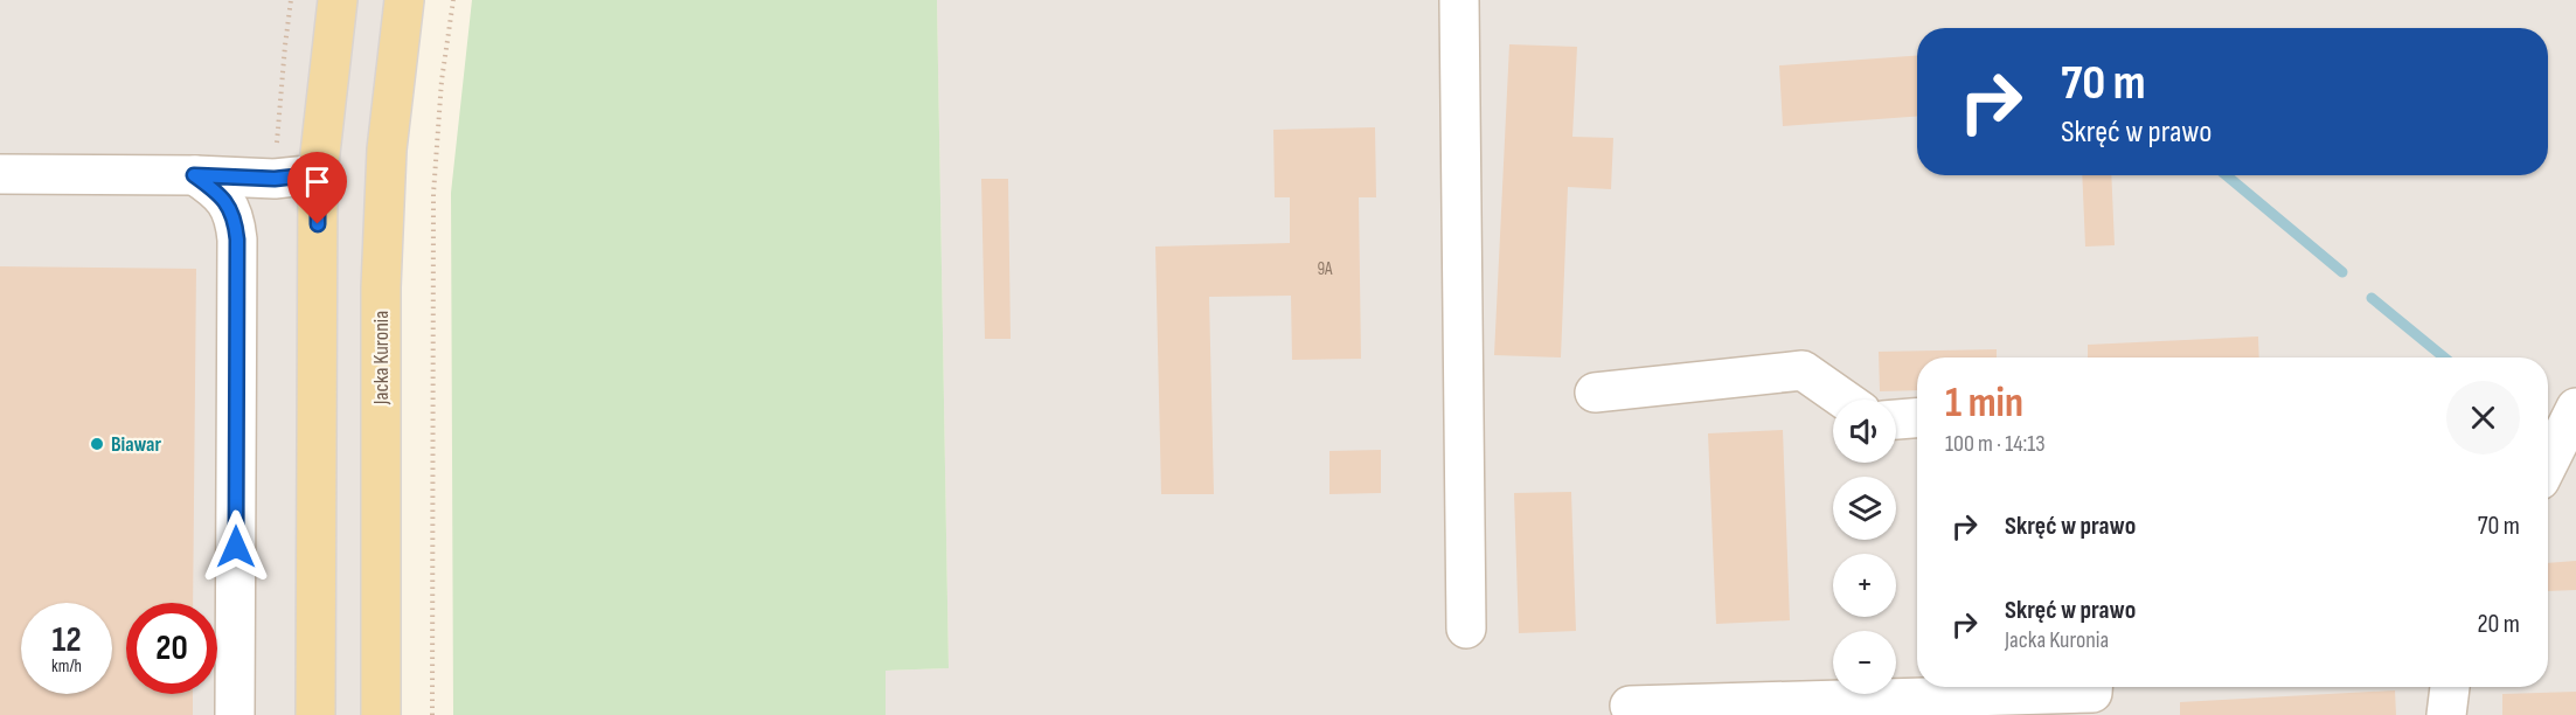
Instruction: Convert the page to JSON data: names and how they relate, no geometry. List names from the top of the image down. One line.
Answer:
{"streets":{"main road":["Jacka Kuronia"]},"places":["Biawar"],"house_numbers":["9A"],"page":{"turn":["70 m","Skręć w prawo"],"heading":["1 min","100 m · 14:13"],"map_buttons":["+","−"],"list":[{"name":"Skręć w prawo","value":"70 m"},{"name":"Skręć w prawo","note":"Jacka Kuronia","value":"20 m"}],"speed":"12 km/h","limit":"20"}}
